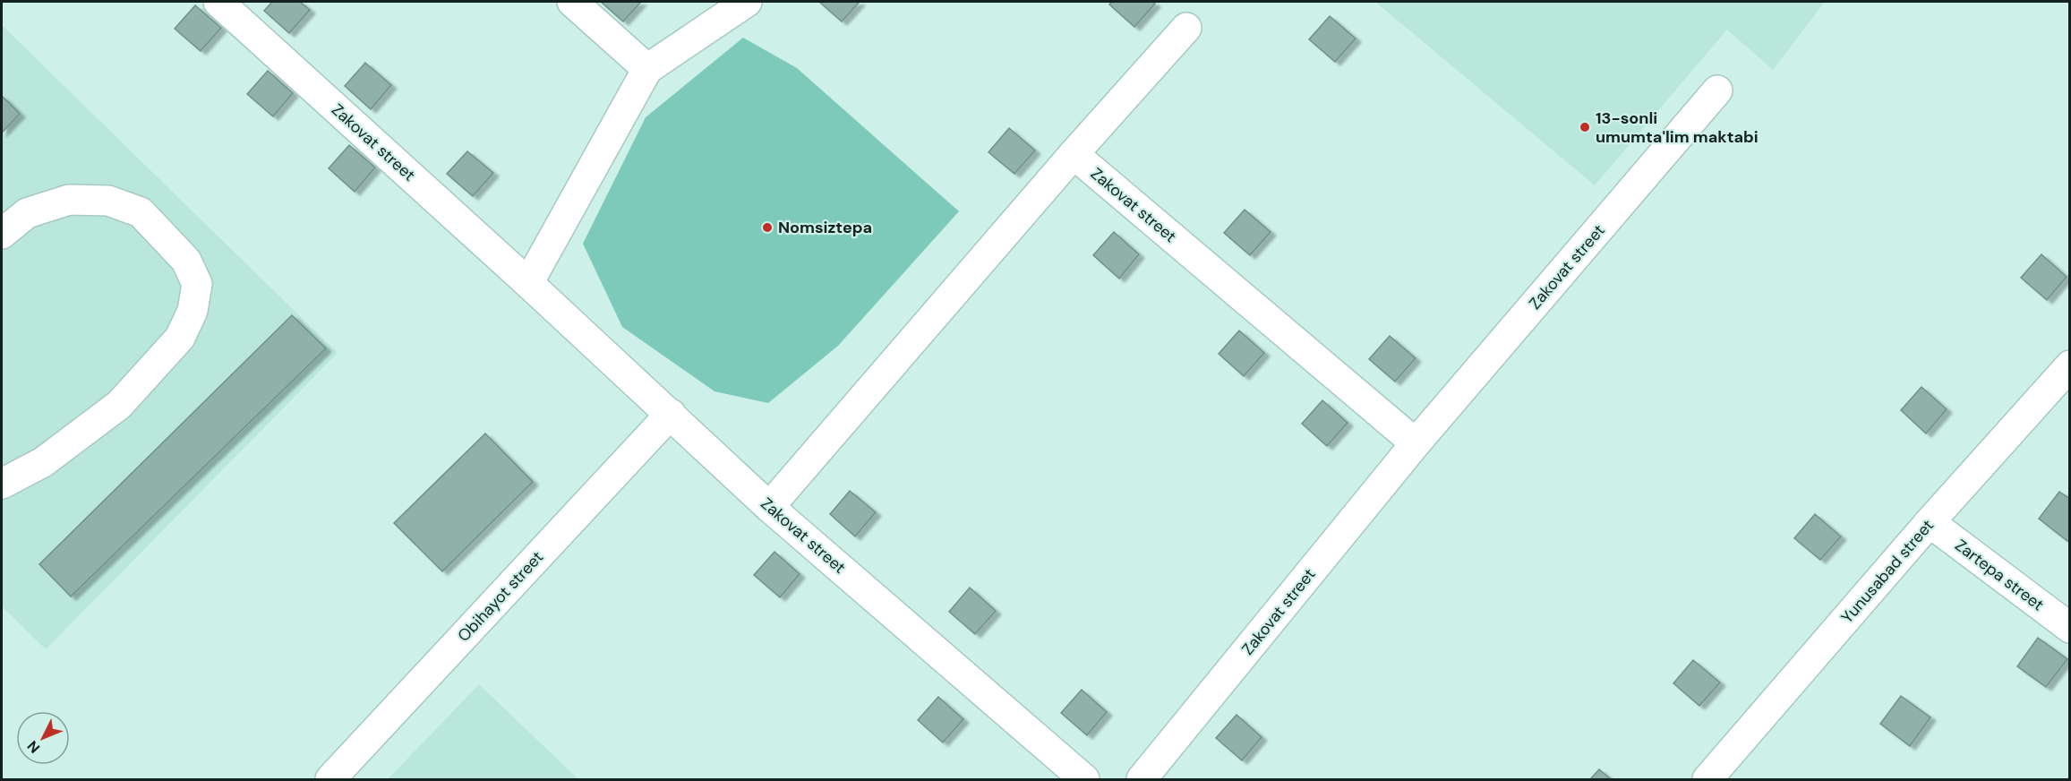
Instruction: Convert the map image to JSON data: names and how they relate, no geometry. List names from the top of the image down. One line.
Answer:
{"streets":{"street":["Zakovat street","Yunusabad street","Zartepa street","Obihayot street"]},"crossings":[["Zakovat street","Obihayot street"],["Yunusabad street","Zartepa street"]],"places":["13-sonli umumta'lim maktabi","Nomsiztepa"],"north":"bottom left"}
